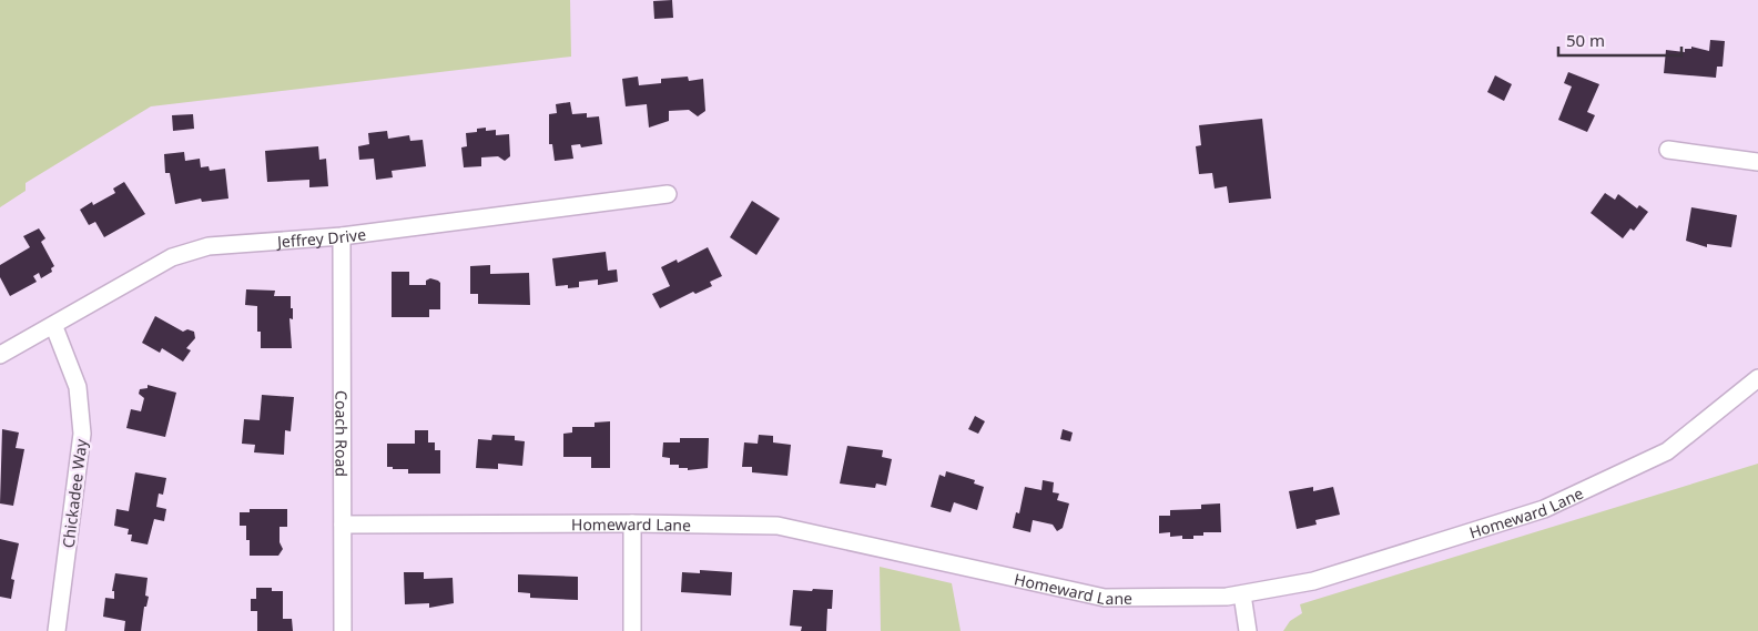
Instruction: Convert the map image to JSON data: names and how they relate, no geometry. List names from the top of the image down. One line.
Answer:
{"streets":{"street":["Jeffrey Drive","Coach Road","Chickadee Way","Homeward Lane"]},"crossings":[["Jeffrey Drive","Coach Road"],["Jeffrey Drive","Chickadee Way"],["Coach Road","Homeward Lane"]],"scale_bar":"50 m"}
